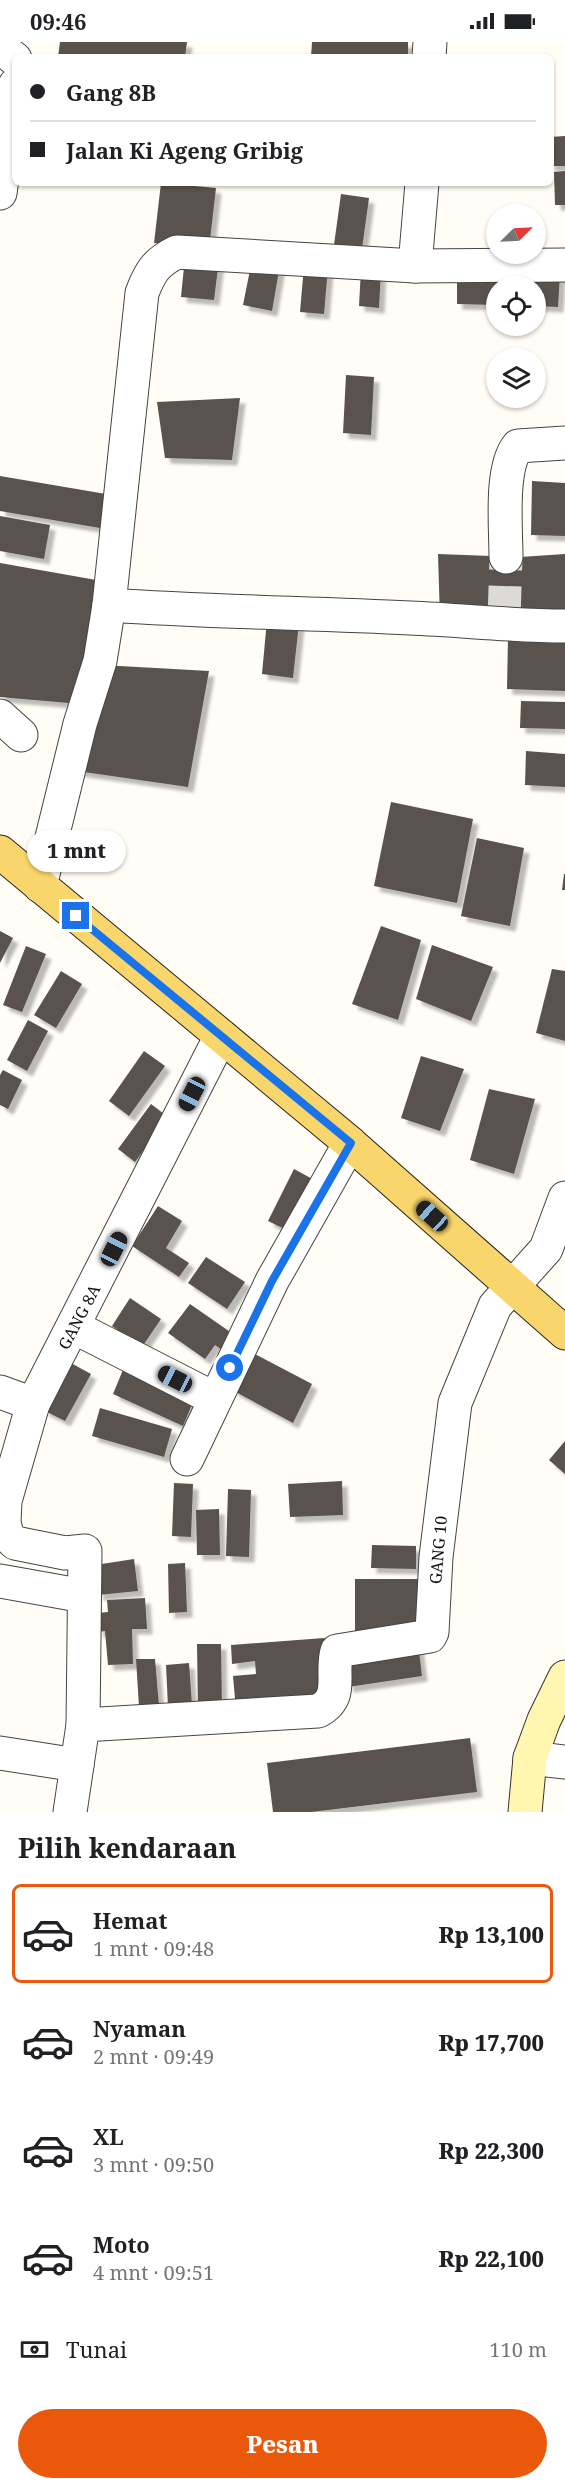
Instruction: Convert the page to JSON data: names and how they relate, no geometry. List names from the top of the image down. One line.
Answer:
{"streets":{"street":["GANG 8A","GANG 10"]},"north":"top right","page":{"status":"09:46","banner":["Gang 8B","Jalan Ki Ageng Gribig"],"bubble":"1 mnt","heading":"Pilih kendaraan","list":[{"name":"Hemat","note":"1 mnt · 09:48","value":"Rp 13,100"},{"name":"Nyaman","note":"2 mnt · 09:49","value":"Rp 17,700"},{"name":"XL","note":"3 mnt · 09:50","value":"Rp 22,300"},{"name":"Moto","note":"4 mnt · 09:51","value":"Rp 22,100"}],"pay":["Tunai","110 m"],"buttons":"Pesan"}}
